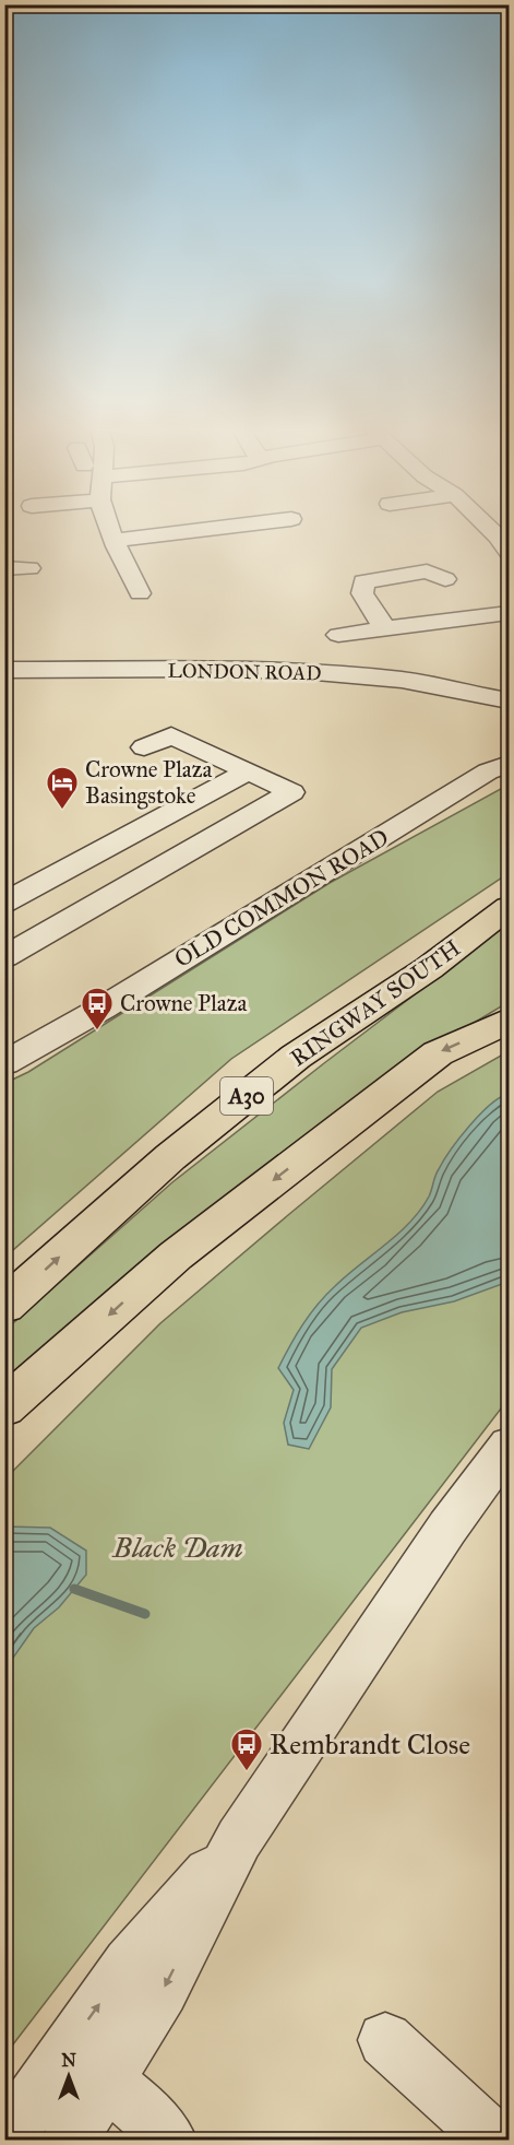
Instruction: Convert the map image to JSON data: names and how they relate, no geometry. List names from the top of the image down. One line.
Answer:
{"streets":{"main road":["RINGWAY SOUTH","A30"],"street":["LONDON ROAD","OLD COMMON ROAD"]},"parks":["Black Dam"],"places":{"hotel":["Crowne Plaza Basingstoke"],"bus stop":["Crowne Plaza","Rembrandt Close"]},"north":"top"}
